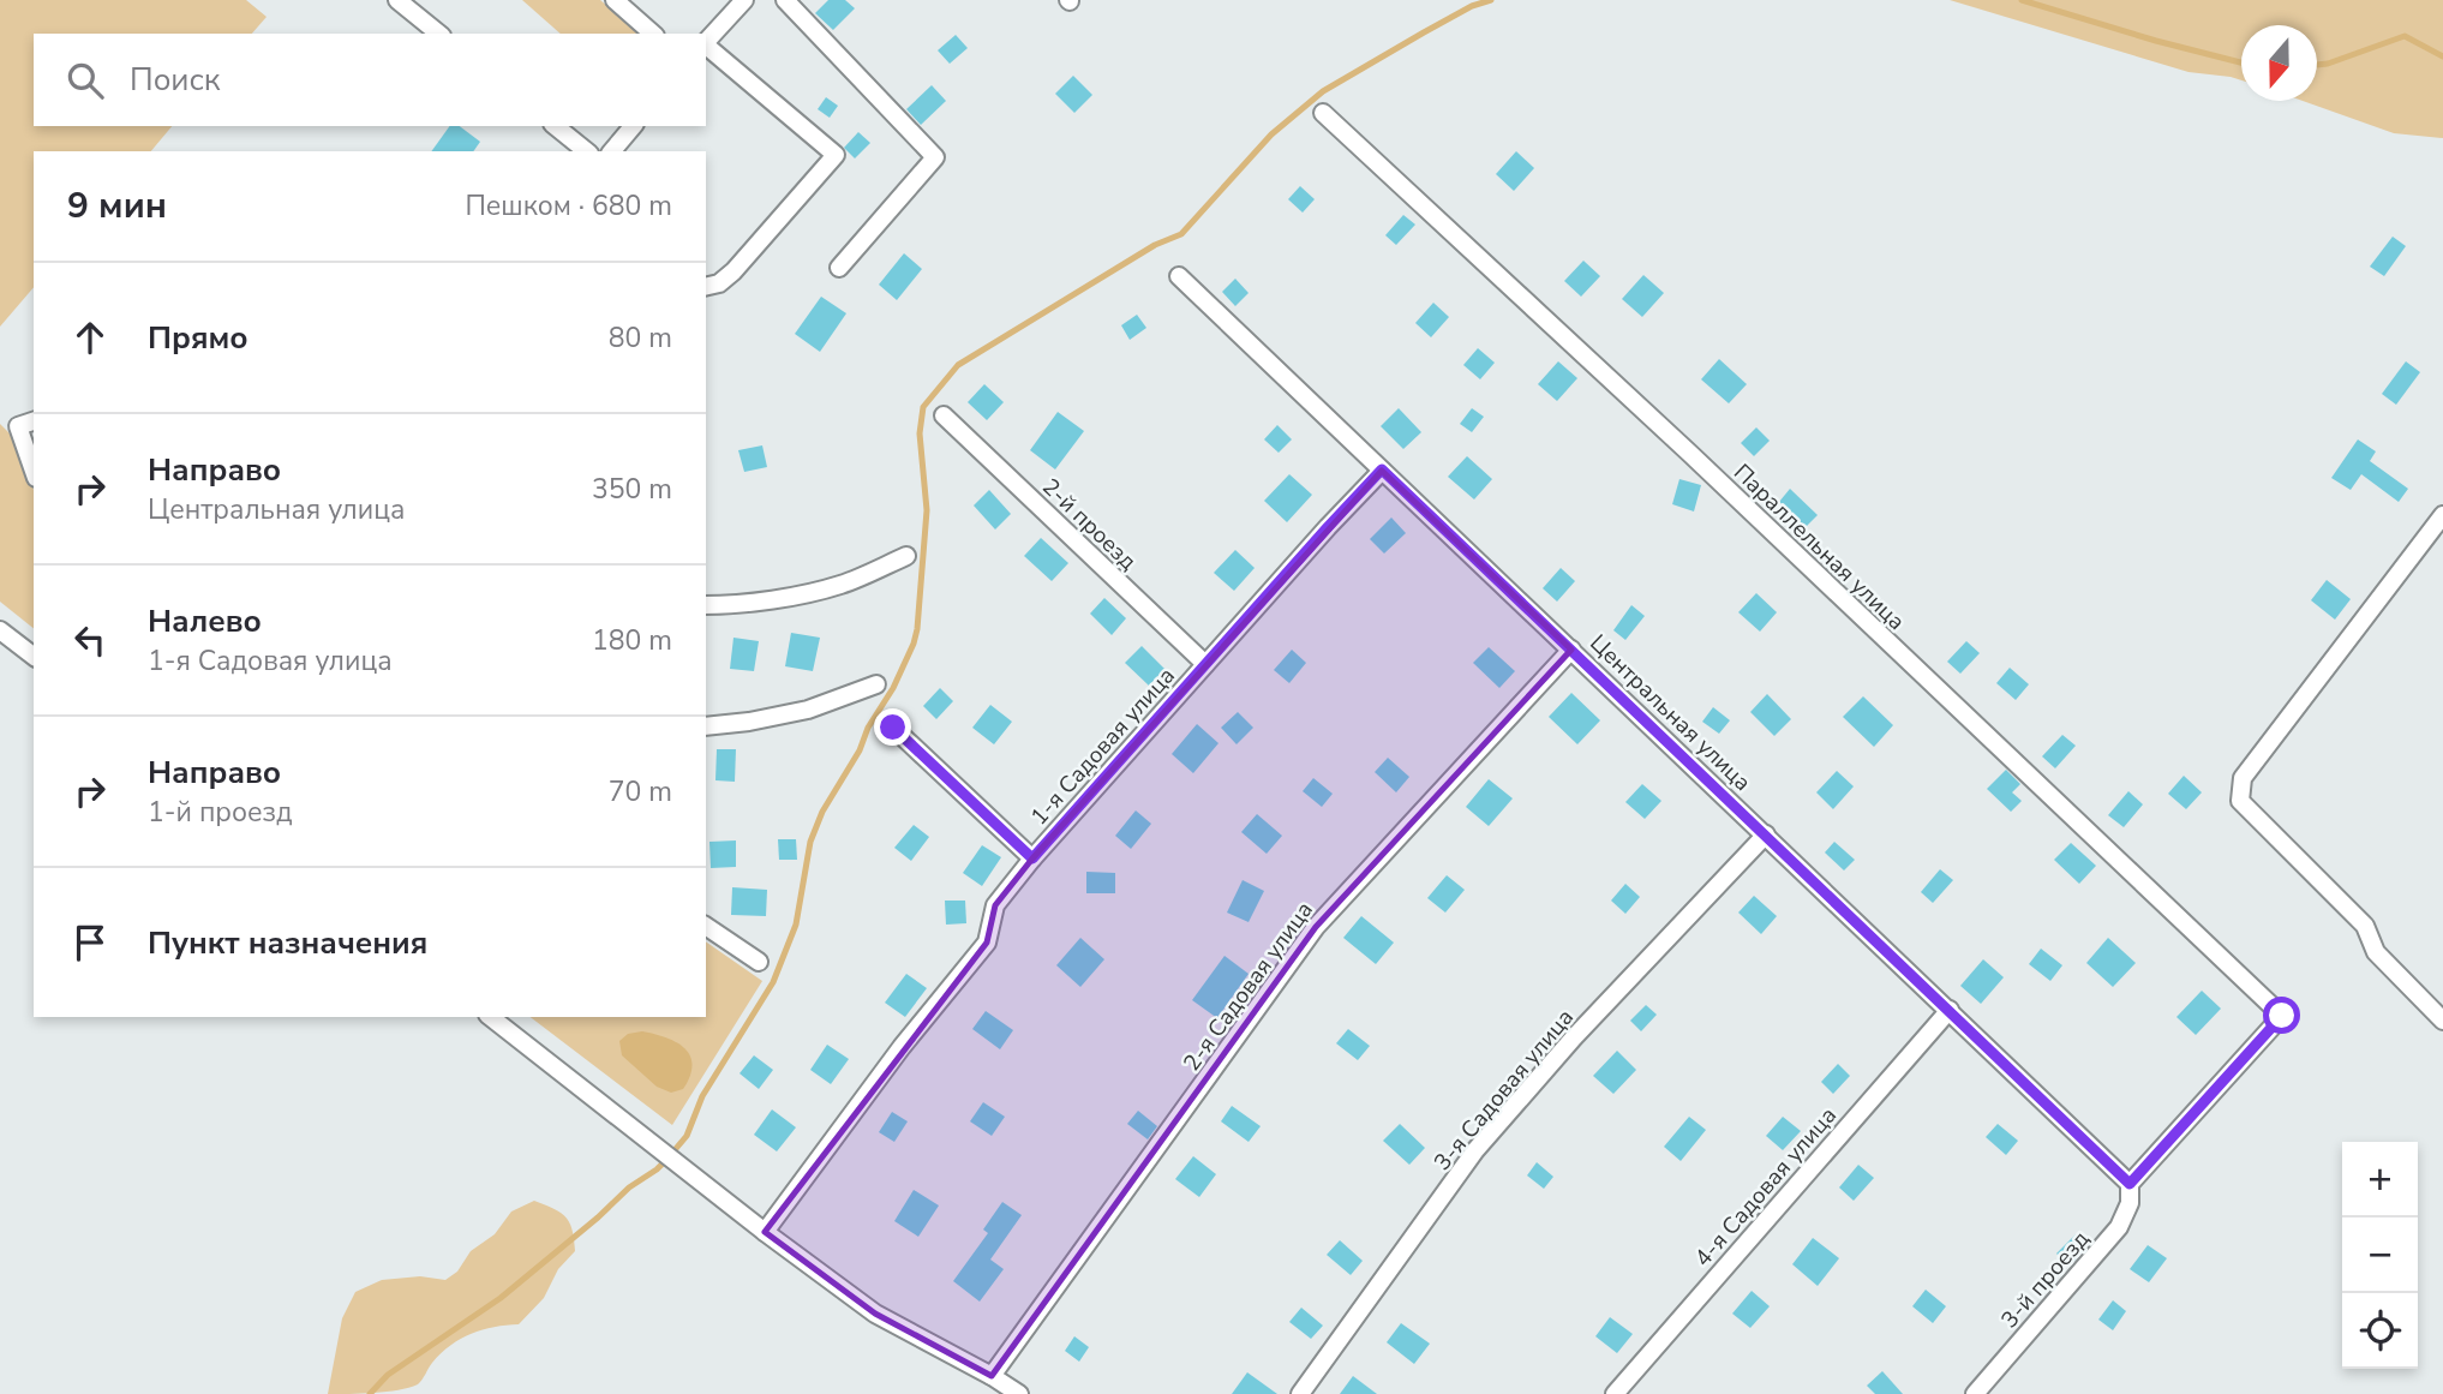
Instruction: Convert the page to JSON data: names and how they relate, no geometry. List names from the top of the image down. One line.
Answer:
{"streets":{"street":["2-й проезд","Параллельная улица","Центральная улица","1-я Садовая улица","2-я Садовая улица","3-я Садовая улица","4-я Садовая улица","3-й проезд"]},"crossings":[["2-й проезд","1-я Садовая улица"],["Параллельная улица","Центральная улица"],["Параллельная улица","3-й проезд"],["Центральная улица","1-я Садовая улица"],["Центральная улица","2-я Садовая улица"],["Центральная улица","3-я Садовая улица"],["Центральная улица","4-я Садовая улица"],["Центральная улица","3-й проезд"]],"north":"bottom","page":{"search":"Поиск","heading":["9 мин","Пешком · 680 m"],"list":[["Прямо","80 m"],["Направо","Центральная улица","350 m"],["Налево","1-я Садовая улица","180 m"],["Направо","1-й проезд","70 m"],"Пункт назначения"],"map_buttons":["+","−"]}}
